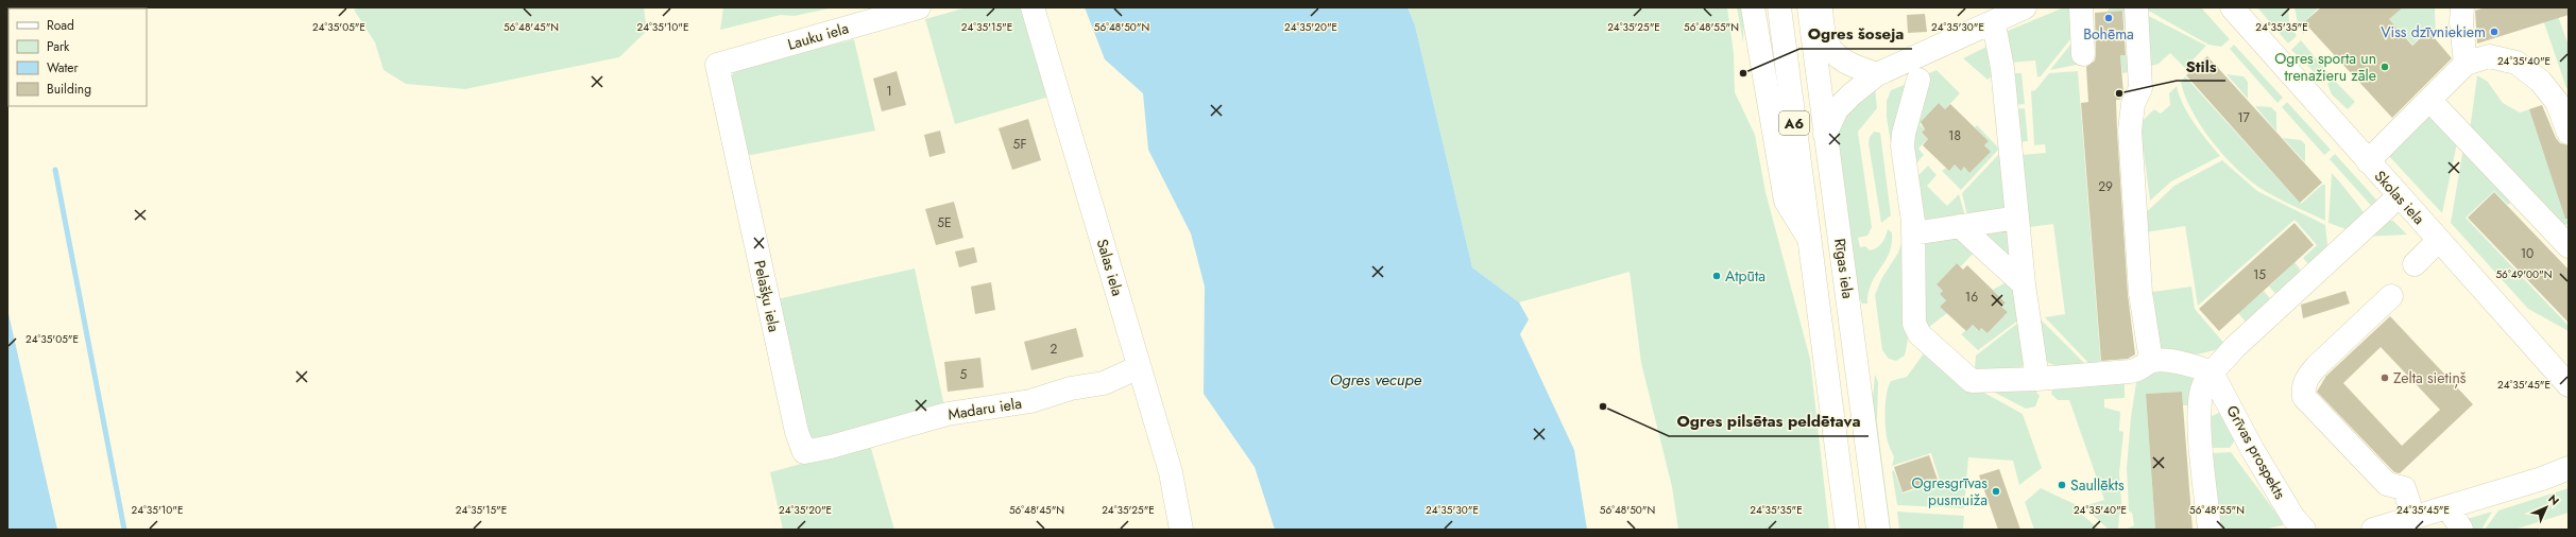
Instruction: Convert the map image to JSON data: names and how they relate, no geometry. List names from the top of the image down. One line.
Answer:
{"streets":{"main road":["Lauku iela","A6","Skolas iela","Salas iela","Rīgas iela","Pelašķu iela","Madaru iela","Grīvas prospekts"]},"crossings":[["Lauku iela","Pelašķu iela"],["Salas iela","Madaru iela"],["Pelašķu iela","Madaru iela"]],"water":["Ogres vecupe"],"places":["Bohēma","Viss dzīvniekiem","Ogres sporta un trenažieru zāle","Ogres šoseja","Stils","Atpūta","Zelta sietiņš","Ogres pilsētas peldētava","Saullēkts","Ogresgrīvas pusmuiža"],"house_numbers":["1","17","18","5F","29","5E","10","15","16","2","5"],"legend":["Road","Park","Water","Building"],"north":"top right","coordinates":["24°35'05\"E","56°48'45\"N","24°35'10\"E","24°35'15\"E","56°48'50\"N","24°35'20\"E","24°35'25\"E","56°48'55\"N","24°35'30\"E","24°35'35\"E","24°35'40\"E","56°49'00\"N","24°35'45\"E"]}
